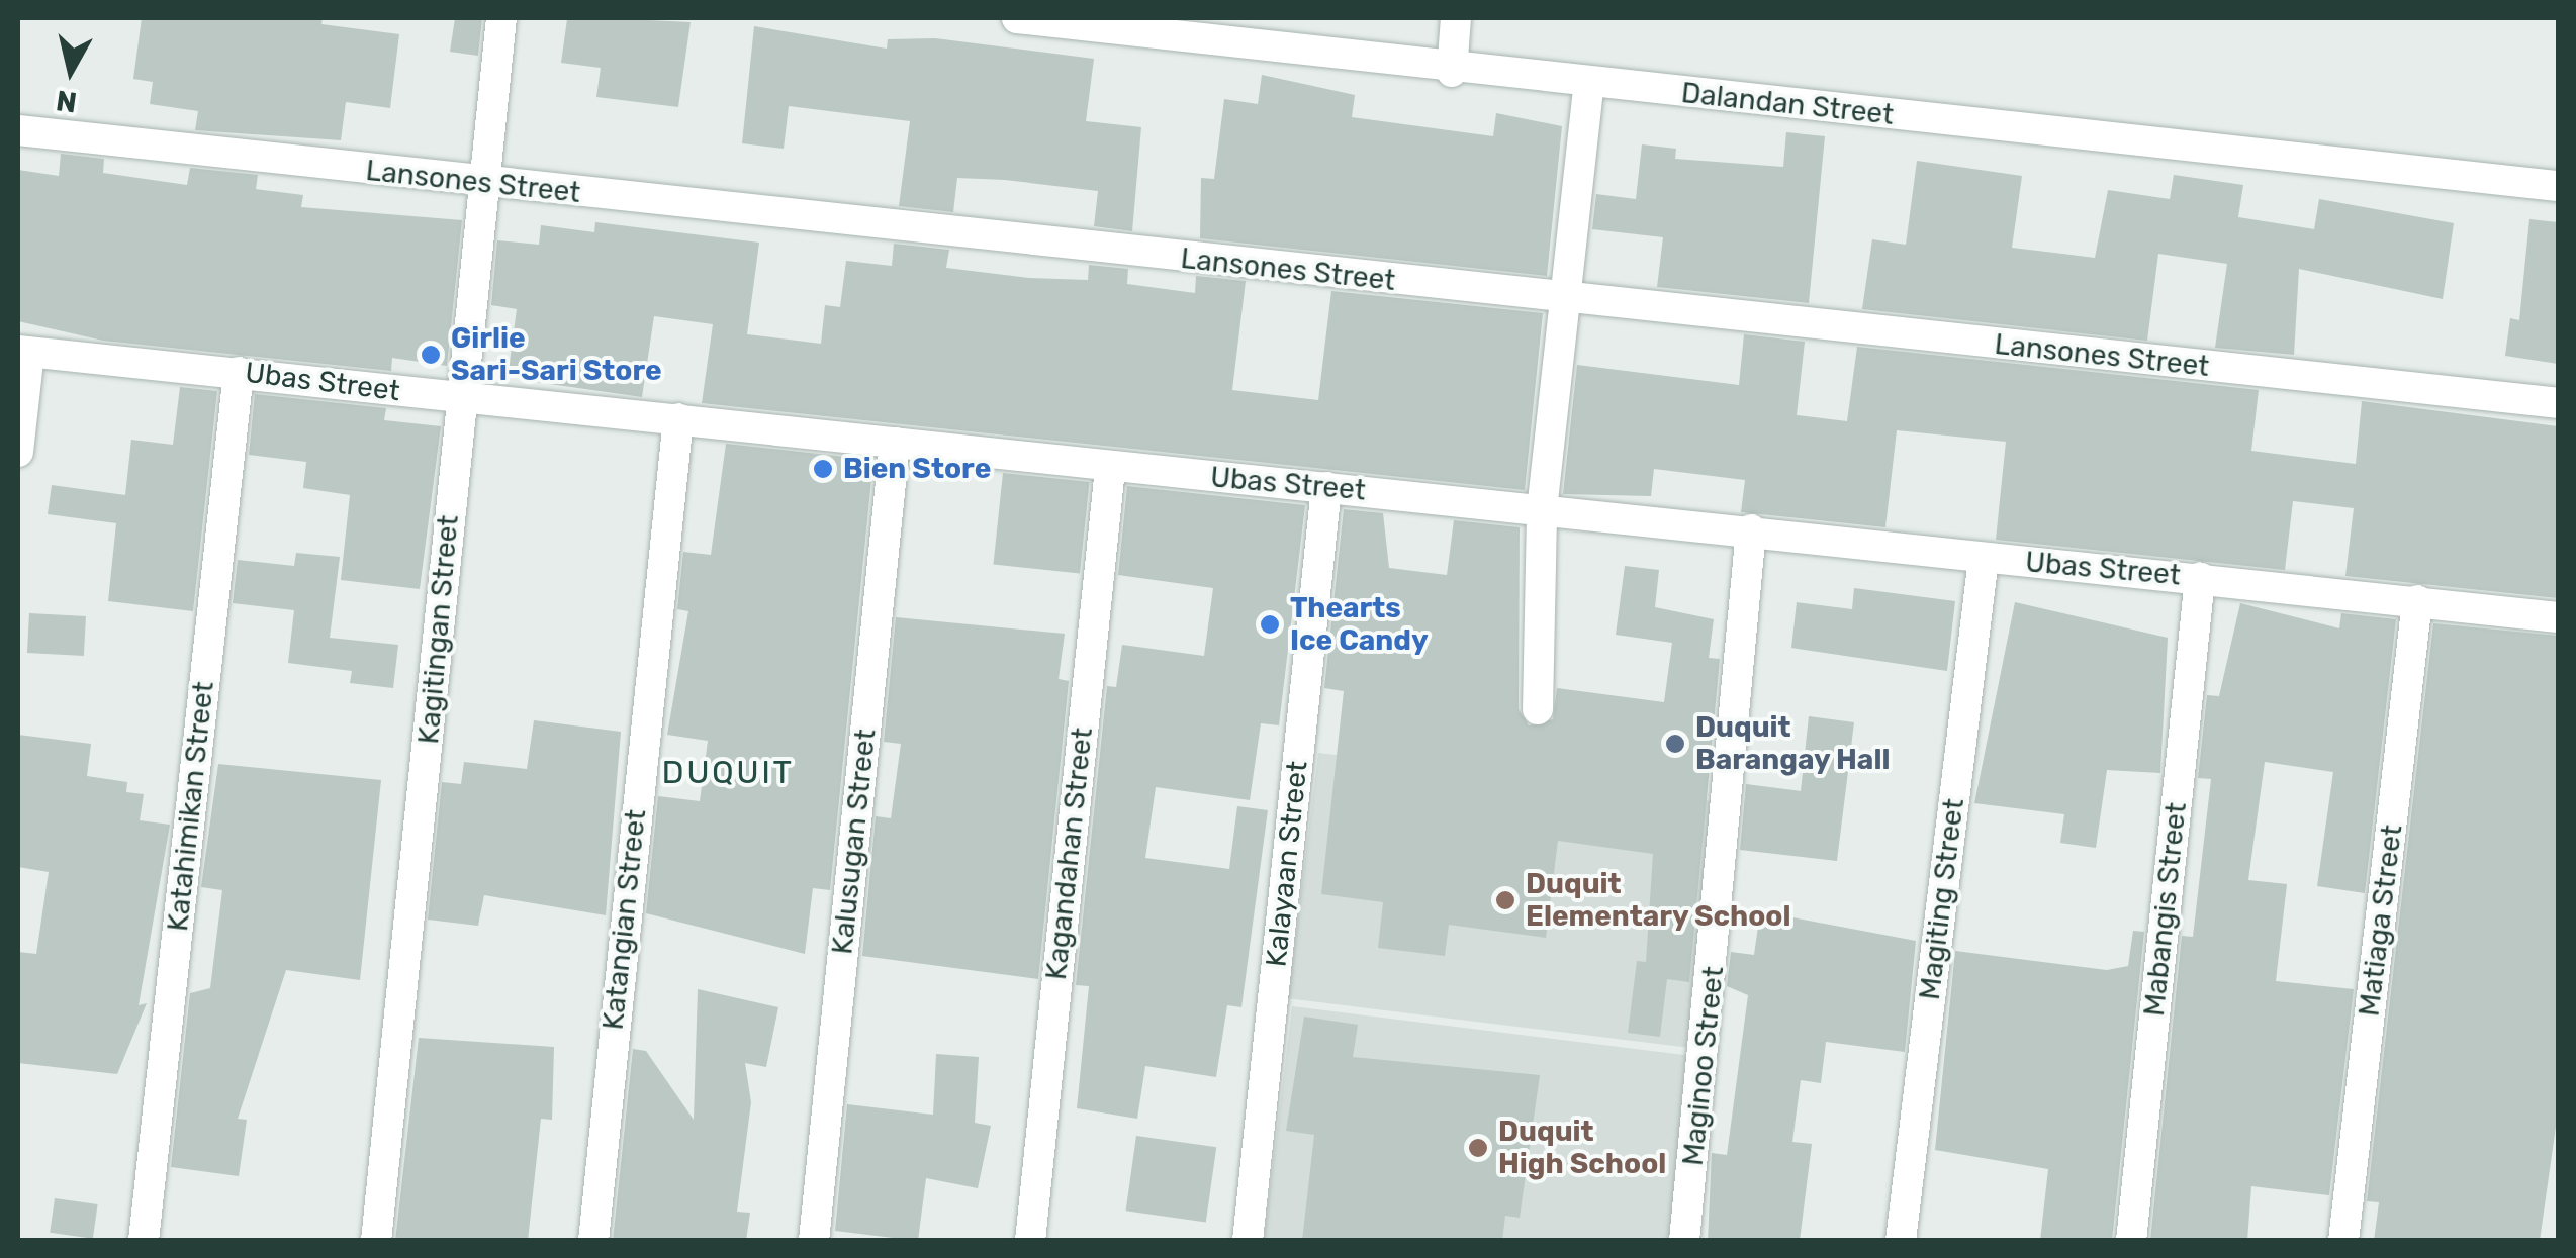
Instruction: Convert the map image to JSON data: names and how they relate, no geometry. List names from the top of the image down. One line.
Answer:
{"streets":{"street":["Dalandan Street","Lansones Street","Ubas Street","Kagitingan Street","Katahimikan Street","Kalusugan Street","Kagandahan Street","Kalayaan Street","Magiting Street","Mabangis Street","Katangian Street","Matiaga Street","Maginoo Street"]},"crossings":[["Lansones Street","Kagitingan Street"],["Ubas Street","Kagitingan Street"],["Ubas Street","Katahimikan Street"],["Ubas Street","Kalusugan Street"],["Ubas Street","Kagandahan Street"],["Ubas Street","Kalayaan Street"],["Ubas Street","Magiting Street"],["Ubas Street","Mabangis Street"],["Ubas Street","Katangian Street"],["Ubas Street","Matiaga Street"],["Ubas Street","Maginoo Street"]],"districts":["DUQUIT"],"places":["Girlie Sari-Sari Store","Bien Store","Thearts Ice Candy","Duquit Barangay Hall","Duquit Elementary School","Duquit High School"],"north":"bottom"}
